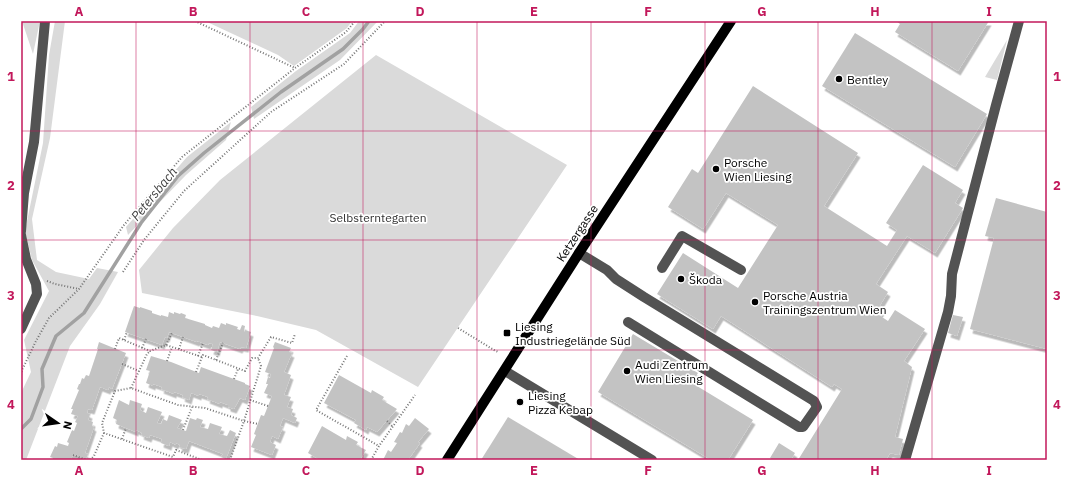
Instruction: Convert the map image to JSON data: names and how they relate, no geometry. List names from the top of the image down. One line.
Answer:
{"streets":{"main road":["Ketzergasse"]},"water":["Petersbach"],"parks":["Selbsterntegarten"],"places":{"other":["Bentley","Porsche Wien Liesing","Škoda","Porsche Austria Trainingszentrum Wien","Audi Zentrum Wien Liesing","Liesing Pizza Kebap"],"transit":["Liesing Industriegelände Süd"]},"north":"right","grid":{"columns":["A","B","C","D","E","F","G","H","I"],"rows":["1","2","3","4"]}}
